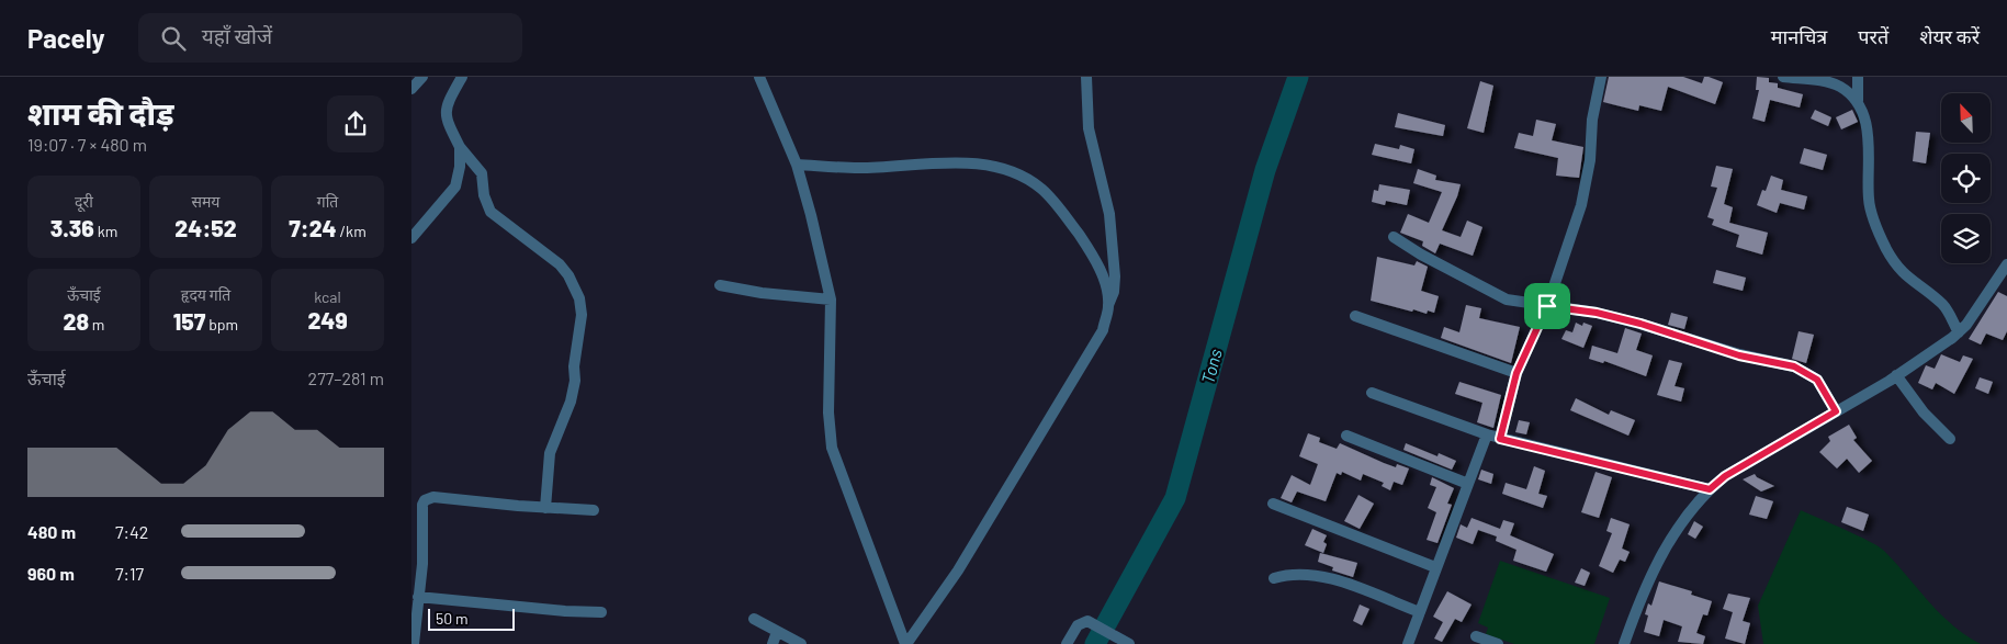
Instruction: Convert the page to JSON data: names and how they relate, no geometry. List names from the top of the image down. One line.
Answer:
{"water":["Tons"],"scale_bar":"50 m","north":"top left","page":{"header":"Pacely","search":"यहाँ खोजें","nav":["मानचित्र","परतें","शेयर करें"],"heading":["शाम की दौड़","19:07 · 7 × 480 m"],"stats":[["दूरी","3.36 km"],["समय","24:52"],["गति","7:24 /km"],["ऊँचाई","28 m"],["हृदय गति","157 bpm"],["kcal","249"]],"chart":["ऊँचाई","277–281 m"],"list":[{"name":"480 m","note":"7:42"},{"name":"960 m","note":"7:17"}],"scale":"50 m"}}
